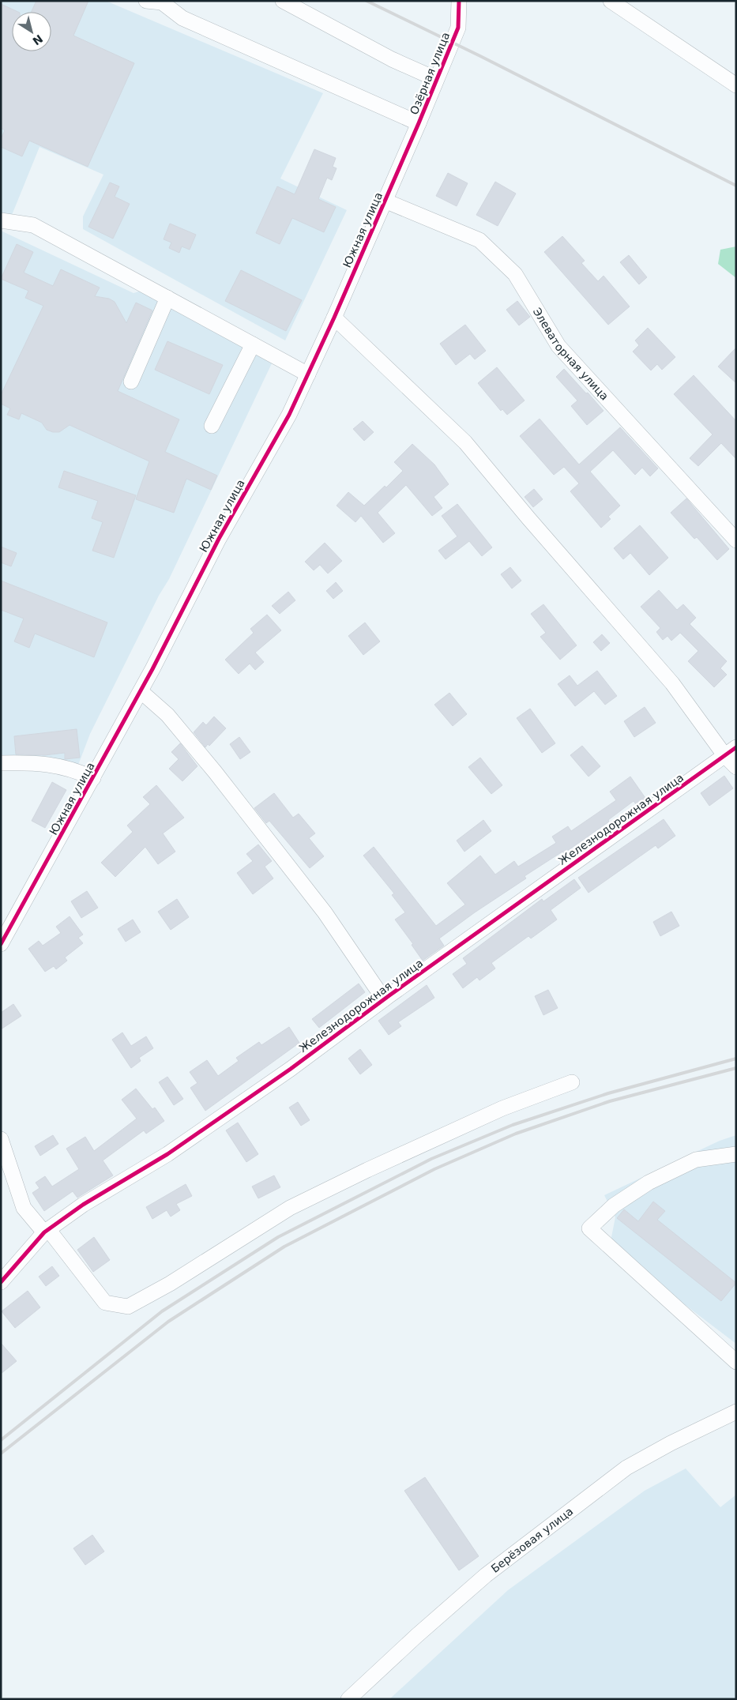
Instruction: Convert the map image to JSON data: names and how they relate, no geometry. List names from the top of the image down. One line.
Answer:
{"streets":{"street":["Озёрная улица","Южная улица","Элеваторная улица","Железнодорожная улица","Берёзовая улица"]},"crossings":[["Озёрная улица","Южная улица"],["Южная улица","Элеваторная улица"]],"north":"bottom right"}
